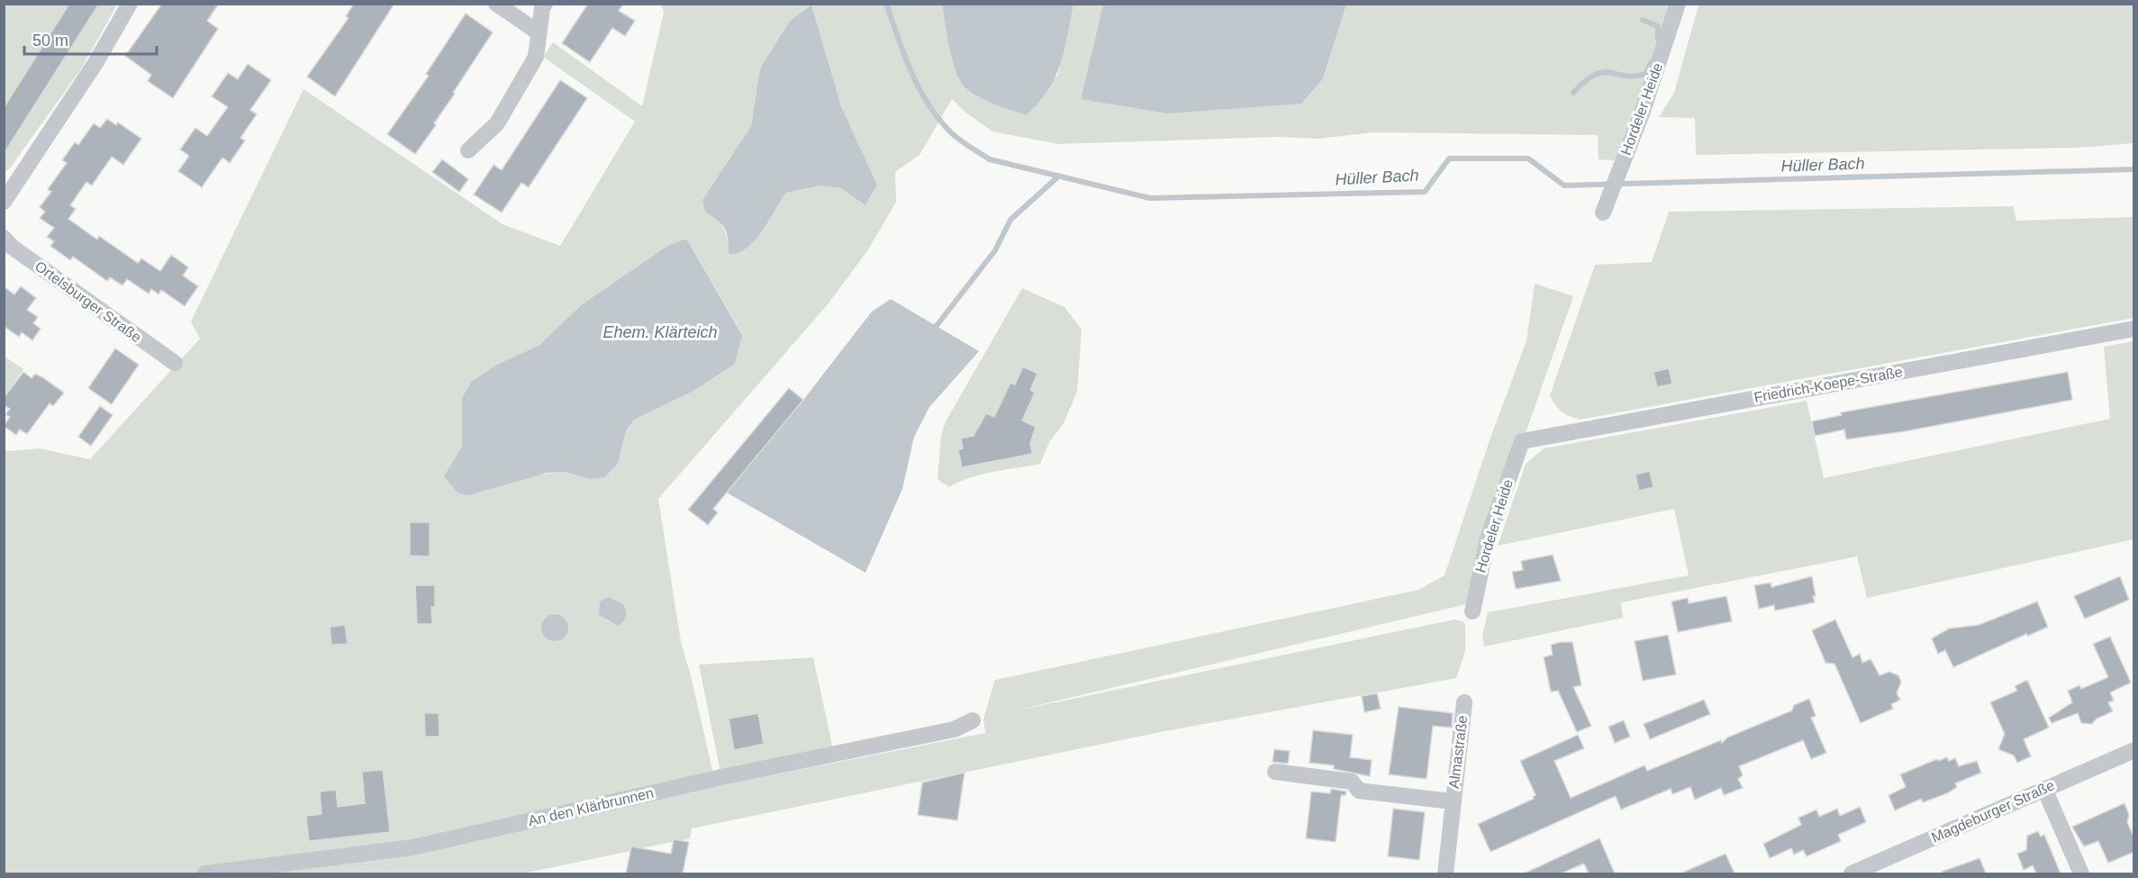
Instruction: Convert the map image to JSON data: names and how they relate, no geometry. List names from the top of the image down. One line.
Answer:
{"streets":{"street":["Hordeler Heide","Ortelsburger Straße","Friedrich-Koepe-Straße","Almastraße","An den Klärbrunnen","Magdeburger Straße"]},"crossings":[["Hordeler Heide","Friedrich-Koepe-Straße"]],"water":["Hüller Bach","Ehem. Klärteich"],"scale_bar":"50 m"}
